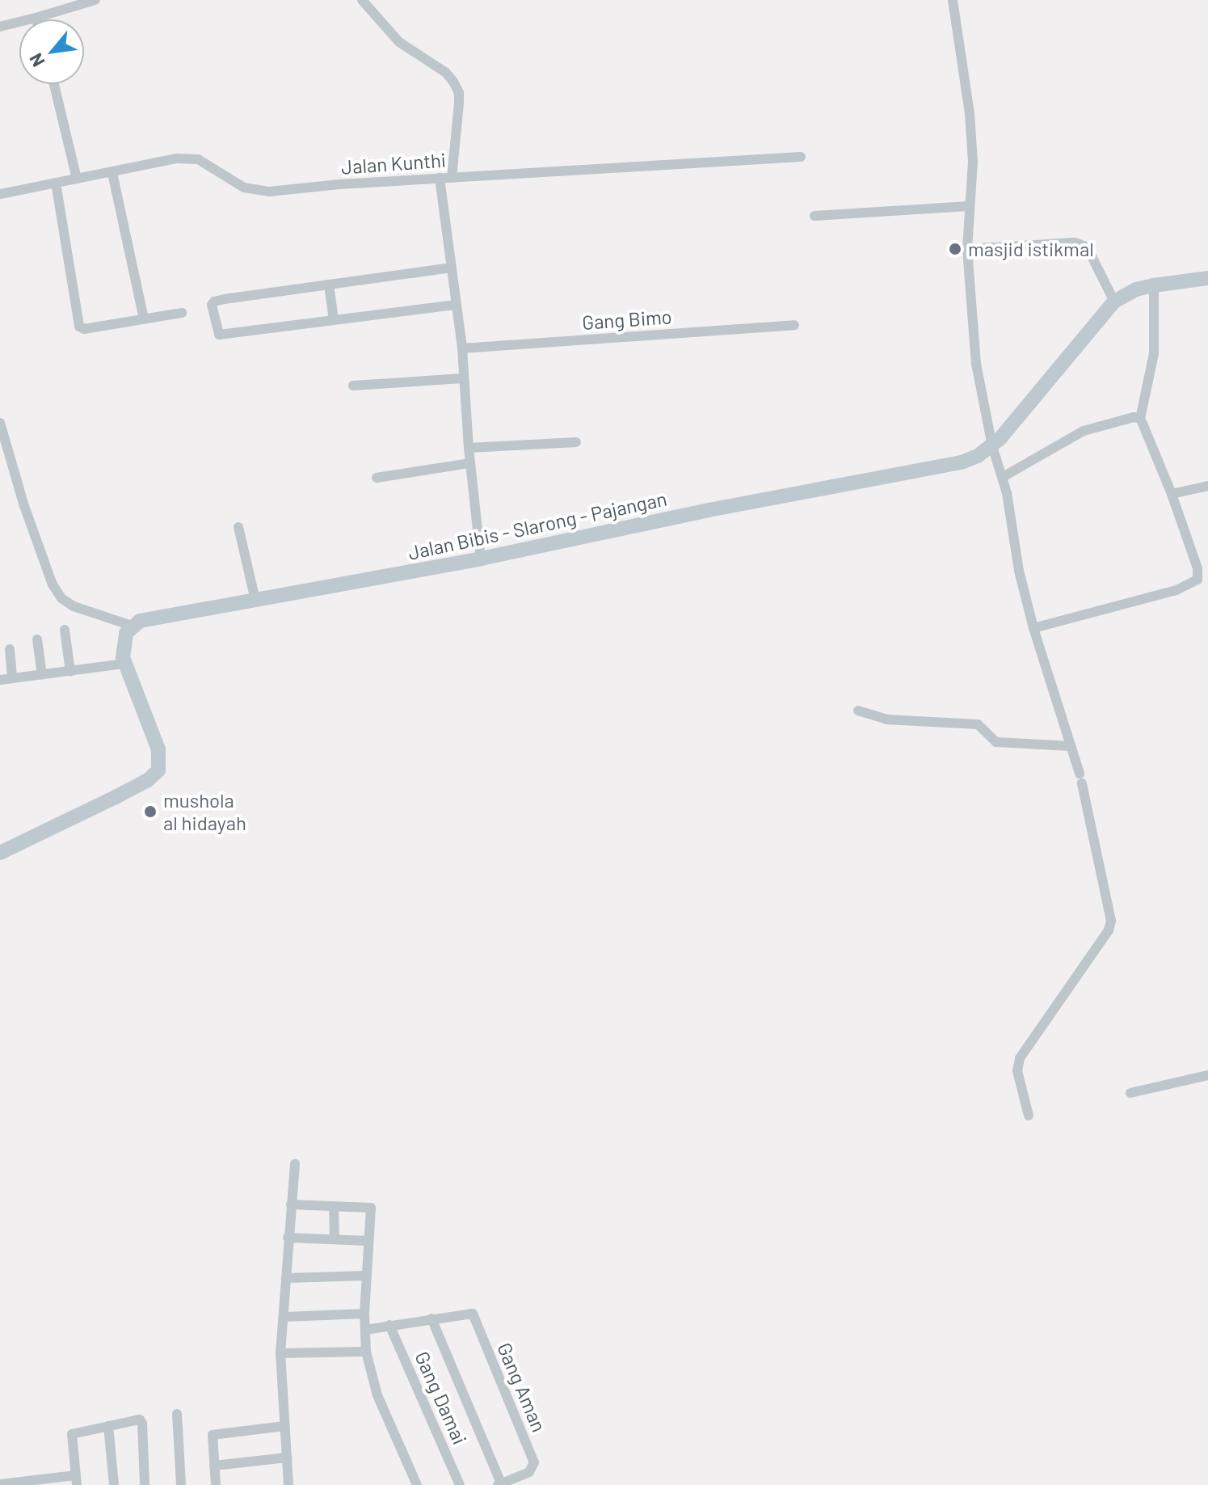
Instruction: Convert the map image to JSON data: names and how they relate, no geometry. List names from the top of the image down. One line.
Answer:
{"streets":{"main road":["Jalan Bibis - Slarong - Pajangan"],"street":["Jalan Kunthi","Gang Bimo","Gang Aman","Gang Damai"]},"places":["masjid istikmal","mushola al hidayah"],"north":"bottom left"}
